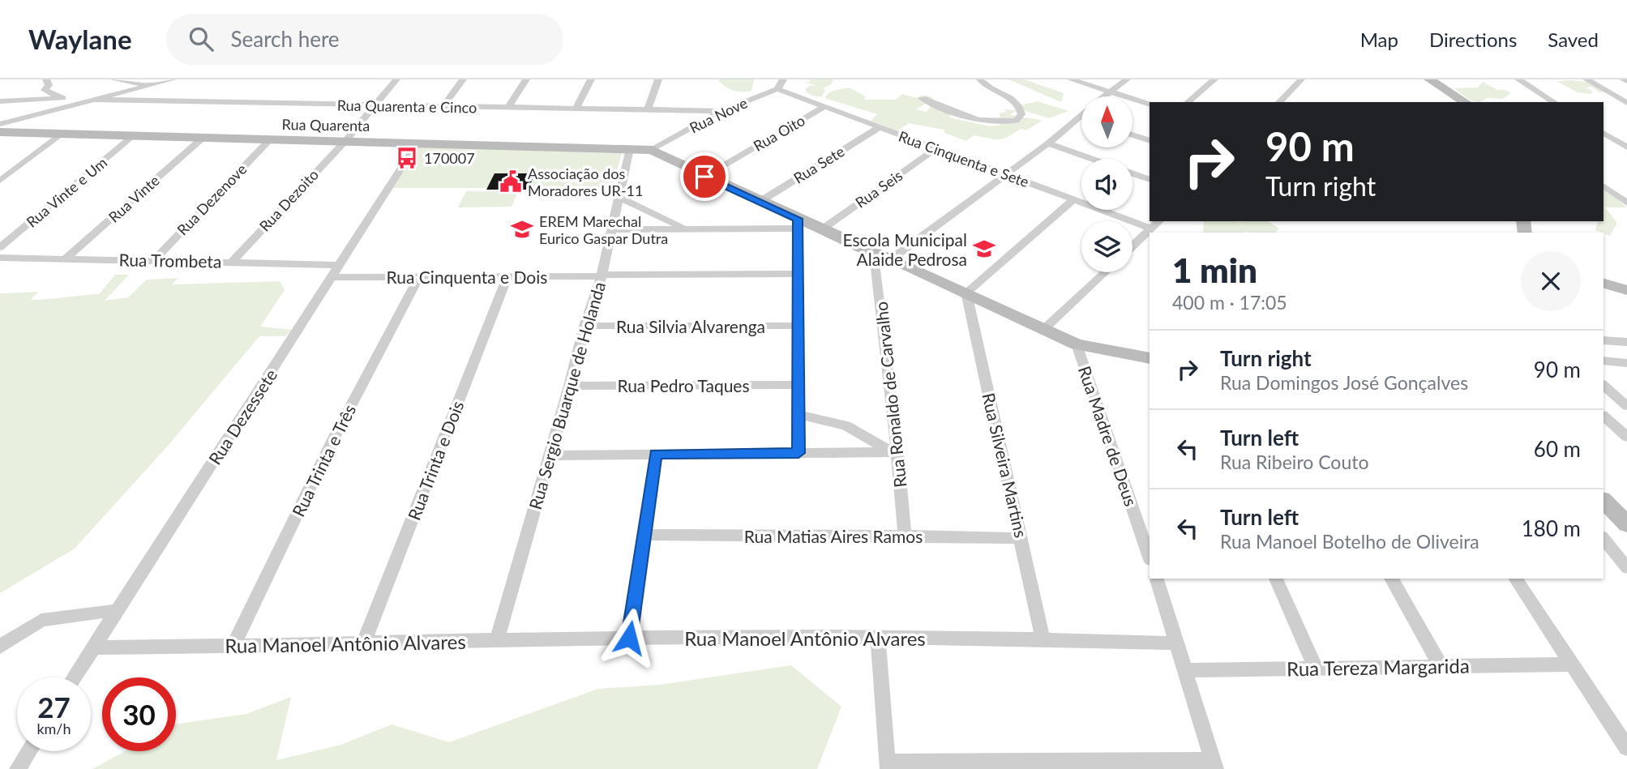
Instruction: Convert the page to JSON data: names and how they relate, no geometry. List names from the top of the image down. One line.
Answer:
{"streets":{"street":["Rua Quarenta e Cinco","Rua Nove","Rua Quarenta","Rua Oito","Rua Cinquenta e Sete","Rua Sete","Rua Seis","Rua Vinte e Um","Rua Vinte","Rua Dezenove","Rua Dezoito","Rua Trombeta","Rua Cinquenta e Dois","Rua Silvia Alvarenga","Rua Pedro Taques","Rua Ronaldo de Carvalho","Rua Sergio Buarque de Holanda","Rua Dezessete","Rua Madre de Deus","Rua Trinta e Três","Rua Trinta e Dois","Rua Silveira Martins","Rua Matias Aires Ramos","Rua Manoel Antônio Alvares","Rua Tereza Margarida"]},"crossings":[["Rua Quarenta e Cinco","Rua Nove"],["Rua Quarenta e Cinco","Rua Dezoito"],["Rua Nove","Rua Quarenta"],["Rua Nove","Rua Cinquenta e Sete"],["Rua Quarenta","Rua Vinte e Um"],["Rua Quarenta","Rua Vinte"],["Rua Quarenta","Rua Dezenove"],["Rua Quarenta","Rua Dezoito"],["Rua Quarenta","Rua Sergio Buarque de Holanda"],["Rua Quarenta","Rua Dezessete"],["Rua Oito","Rua Cinquenta e Sete"],["Rua Cinquenta e Sete","Rua Sete"],["Rua Cinquenta e Sete","Rua Seis"],["Rua Vinte","Rua Trombeta"],["Rua Dezenove","Rua Trombeta"],["Rua Dezoito","Rua Trombeta"],["Rua Trombeta","Rua Dezessete"],["Rua Cinquenta e Dois","Rua Sergio Buarque de Holanda"],["Rua Cinquenta e Dois","Rua Dezessete"],["Rua Cinquenta e Dois","Rua Trinta e Três"],["Rua Cinquenta e Dois","Rua Trinta e Dois"],["Rua Silvia Alvarenga","Rua Sergio Buarque de Holanda"],["Rua Pedro Taques","Rua Sergio Buarque de Holanda"],["Rua Ronaldo de Carvalho","Rua Matias Aires Ramos"],["Rua Sergio Buarque de Holanda","Rua Manoel Antônio Alvares"],["Rua Dezessete","Rua Manoel Antônio Alvares"],["Rua Trinta e Três","Rua Manoel Antônio Alvares"],["Rua Trinta e Dois","Rua Manoel Antônio Alvares"],["Rua Silveira Martins","Rua Matias Aires Ramos"],["Rua Silveira Martins","Rua Manoel Antônio Alvares"]],"places":{"bus stop":["170007"],"public building":["Associação dos Moradores UR-11"],"school or university":["EREM Marechal Eurico Gaspar Dutra","Escola Municipal Alaide Pedrosa"]},"north":"top","page":{"header":"Waylane","search":"Search here","nav":["Map","Directions","Saved"],"turn":["90 m","Turn right"],"heading":["1 min","400 m · 17:05"],"list":[{"name":"Turn right","note":"Rua Domingos José Gonçalves","value":"90 m"},{"name":"Turn left","note":"Rua Ribeiro Couto","value":"60 m"},{"name":"Turn left","note":"Rua Manoel Botelho de Oliveira","value":"180 m"}],"speed":"27 km/h","limit":"30"}}
